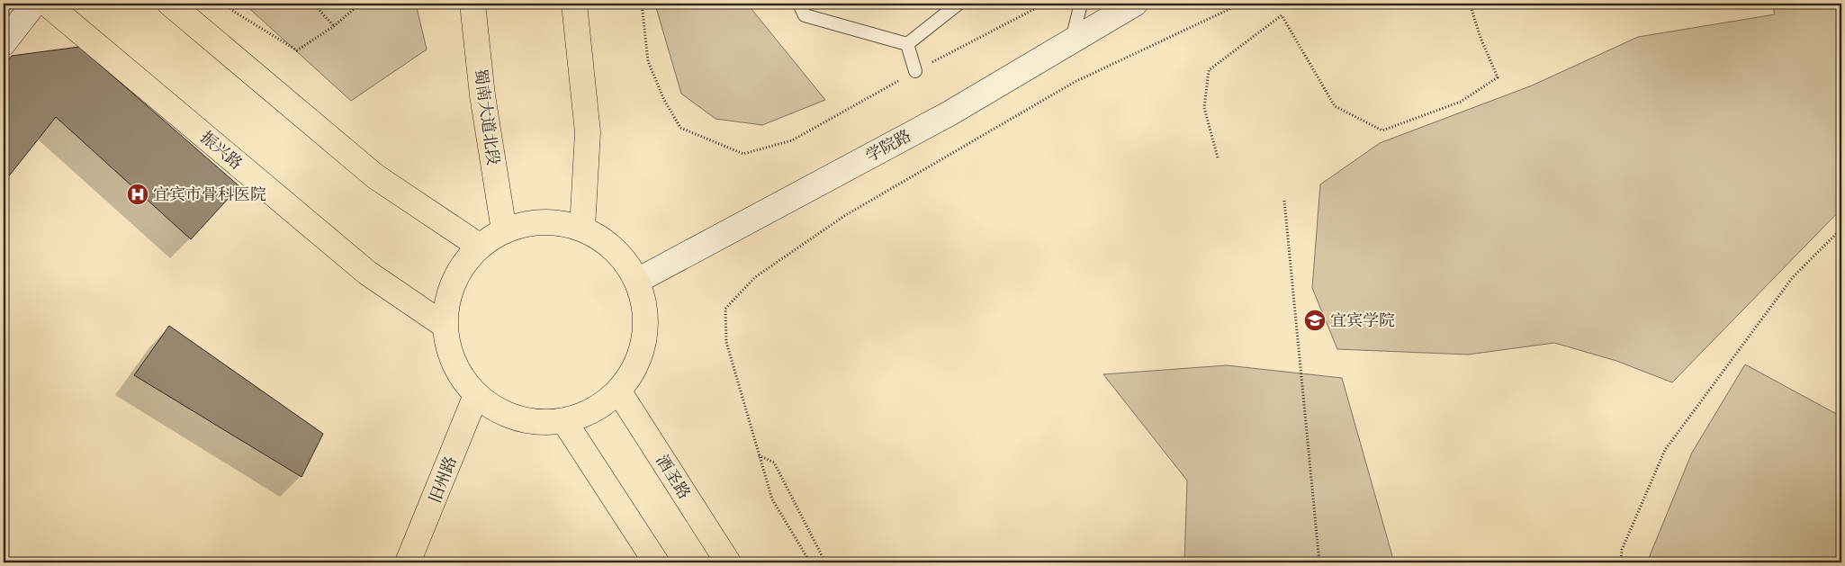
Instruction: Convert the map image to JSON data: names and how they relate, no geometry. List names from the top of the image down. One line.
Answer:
{"streets":{"main road":["蜀南大道北段","学院路","振兴路","酒圣路","旧州路"]},"places":{"hospital":["宜宾市骨科医院"],"school or university":["宜宾学院"]}}
